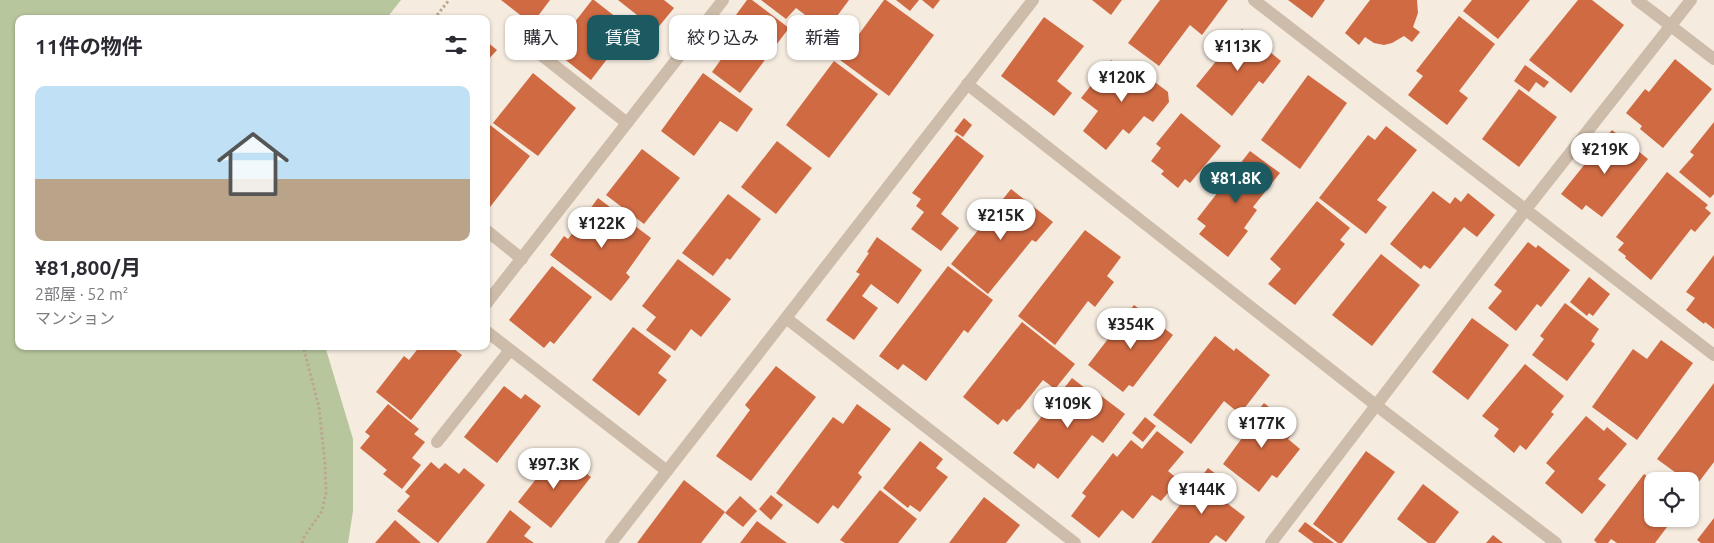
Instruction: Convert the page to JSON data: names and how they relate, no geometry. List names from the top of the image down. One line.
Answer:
{"page":{"chip":["購入","賃貸","絞り込み","新着"],"heading":"11件の物件","price":["¥113K","¥120K","¥219K","¥81.8K","¥215K","¥122K","¥354K","¥109K","¥177K","¥97.3K","¥144K"],"list":[{"name":"¥81,800/月","note":"2部屋 · 52 m² · マンション"}]}}
